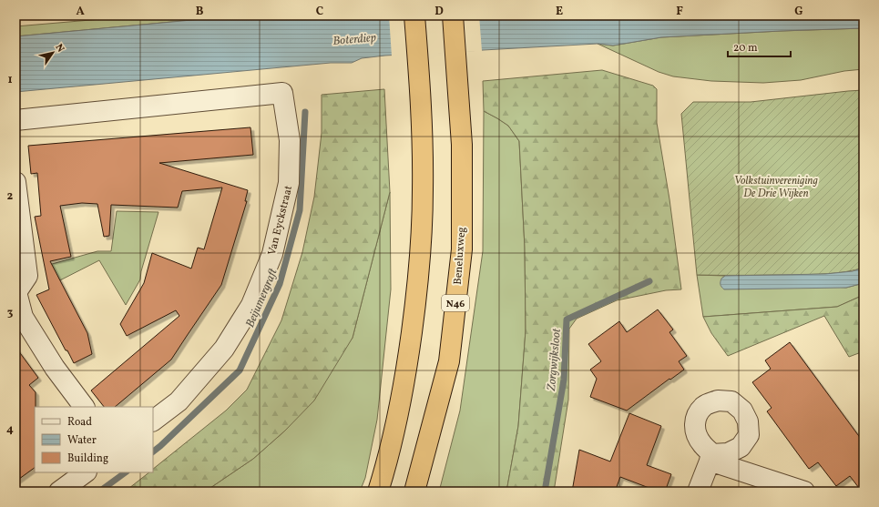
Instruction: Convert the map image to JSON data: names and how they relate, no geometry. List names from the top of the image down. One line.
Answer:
{"streets":{"highway":["Beneluxweg","N46"],"street":["Van Eyckstraat"]},"water":["Boterdiep","Beijumergraft","Zorgwijksloot"],"parks":["Volkstuinvereniging De Drie Wijken"],"legend":["Road","Water","Building"],"scale_bar":"20 m","north":"top right","grid":{"columns":["A","B","C","D","E","F","G"],"rows":["1","2","3","4"]}}
